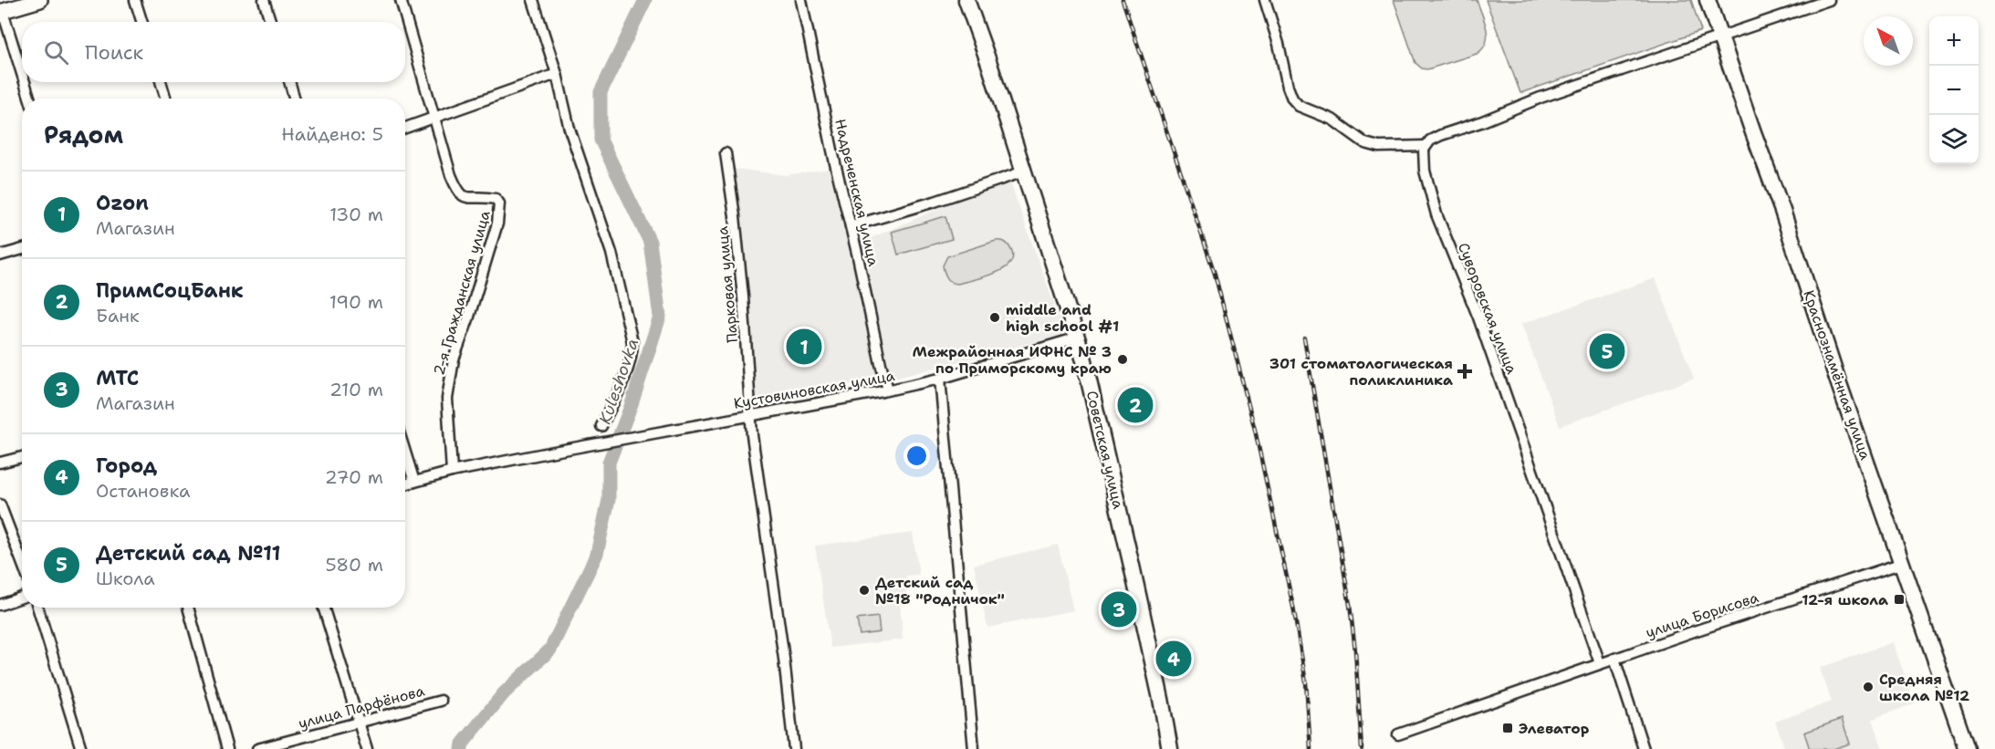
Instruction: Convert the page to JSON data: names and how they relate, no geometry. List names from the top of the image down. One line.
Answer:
{"streets":{"main road":["Краснознамённая улица","Советская улица"],"street":["Надреченская улица","Парковая улица","2-я Гражданская улица","Суворовская улица","Кустовиновская улица","улица Борисова","улица Парфёнова"]},"crossings":[["Надреченская улица","Кустовиновская улица"],["Парковая улица","Кустовиновская улица"],["2-я Гражданская улица","Кустовиновская улица"],["Суворовская улица","улица Борисова"],["Краснознамённая улица","улица Борисова"],["Кустовиновская улица","Советская улица"]],"water":["Kuleshovka"],"places":{"other":["middle and high school #1","Межрайонная ИФНС № 3 по Приморскому краю","Детский сад №18 \"Родничок\"","Средняя школа №12"],"health":["301 стоматологическая поликлиника"],"transit":["12-я школа","Элеватор"]},"north":"top left","page":{"map_buttons":["+","−"],"search":"Поиск","heading":["Рядом","Найдено: 5"],"list":[{"mark":"1","name":"Ozon","note":"Магазин","value":"130 m"},{"mark":"2","name":"ПримСоцБанк","note":"Банк","value":"190 m"},{"mark":"3","name":"МТС","note":"Магазин","value":"210 m"},{"mark":"4","name":"Город","note":"Остановка","value":"270 m"},{"mark":"5","name":"Детский сад №11","note":"Школа","value":"580 m"}],"pins":["1","5","2","3","4"]}}
